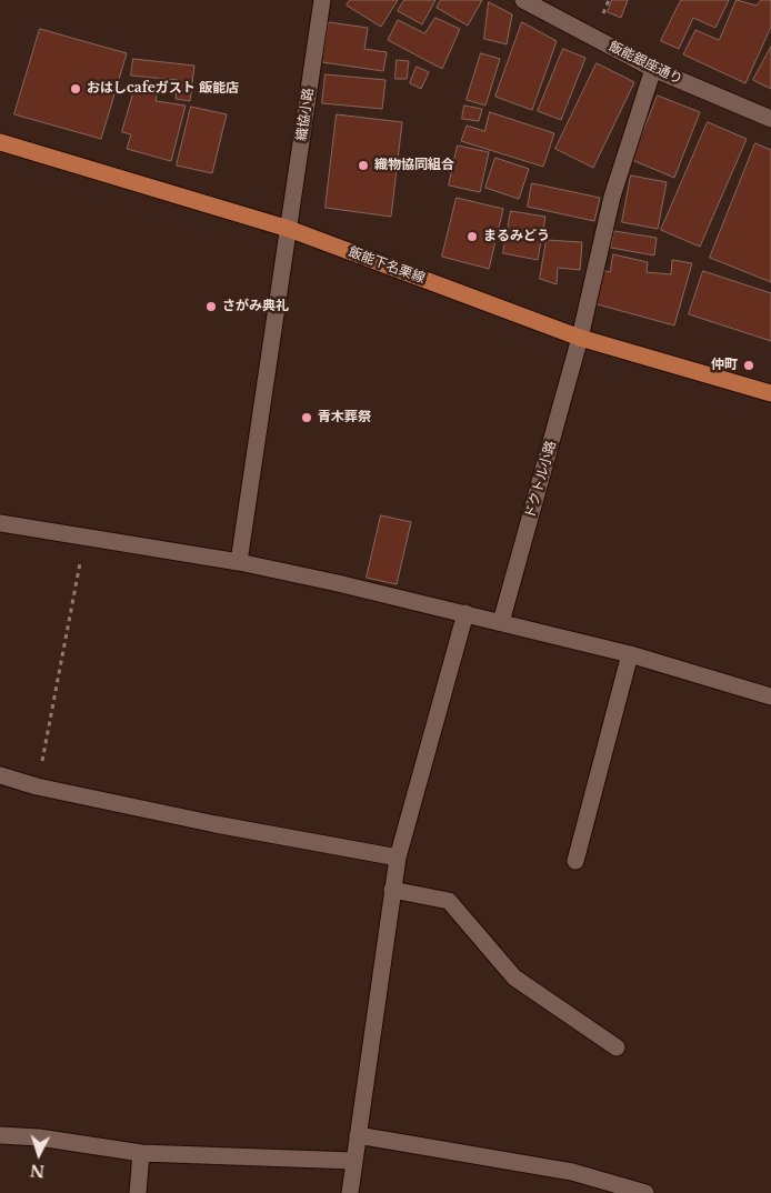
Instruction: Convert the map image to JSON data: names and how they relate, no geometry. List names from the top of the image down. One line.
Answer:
{"streets":{"main road":["飯能下名栗線"],"street":["飯能銀座通り","織協小路","ドクトル小路"]},"crossings":[["飯能銀座通り","ドクトル小路"],["織協小路","飯能下名栗線"],["飯能下名栗線","ドクトル小路"]],"places":["おはしcafeガスト 飯能店","織物協同組合","まるみどう","さがみ典礼","仲町","青木葬祭"],"north":"bottom"}
